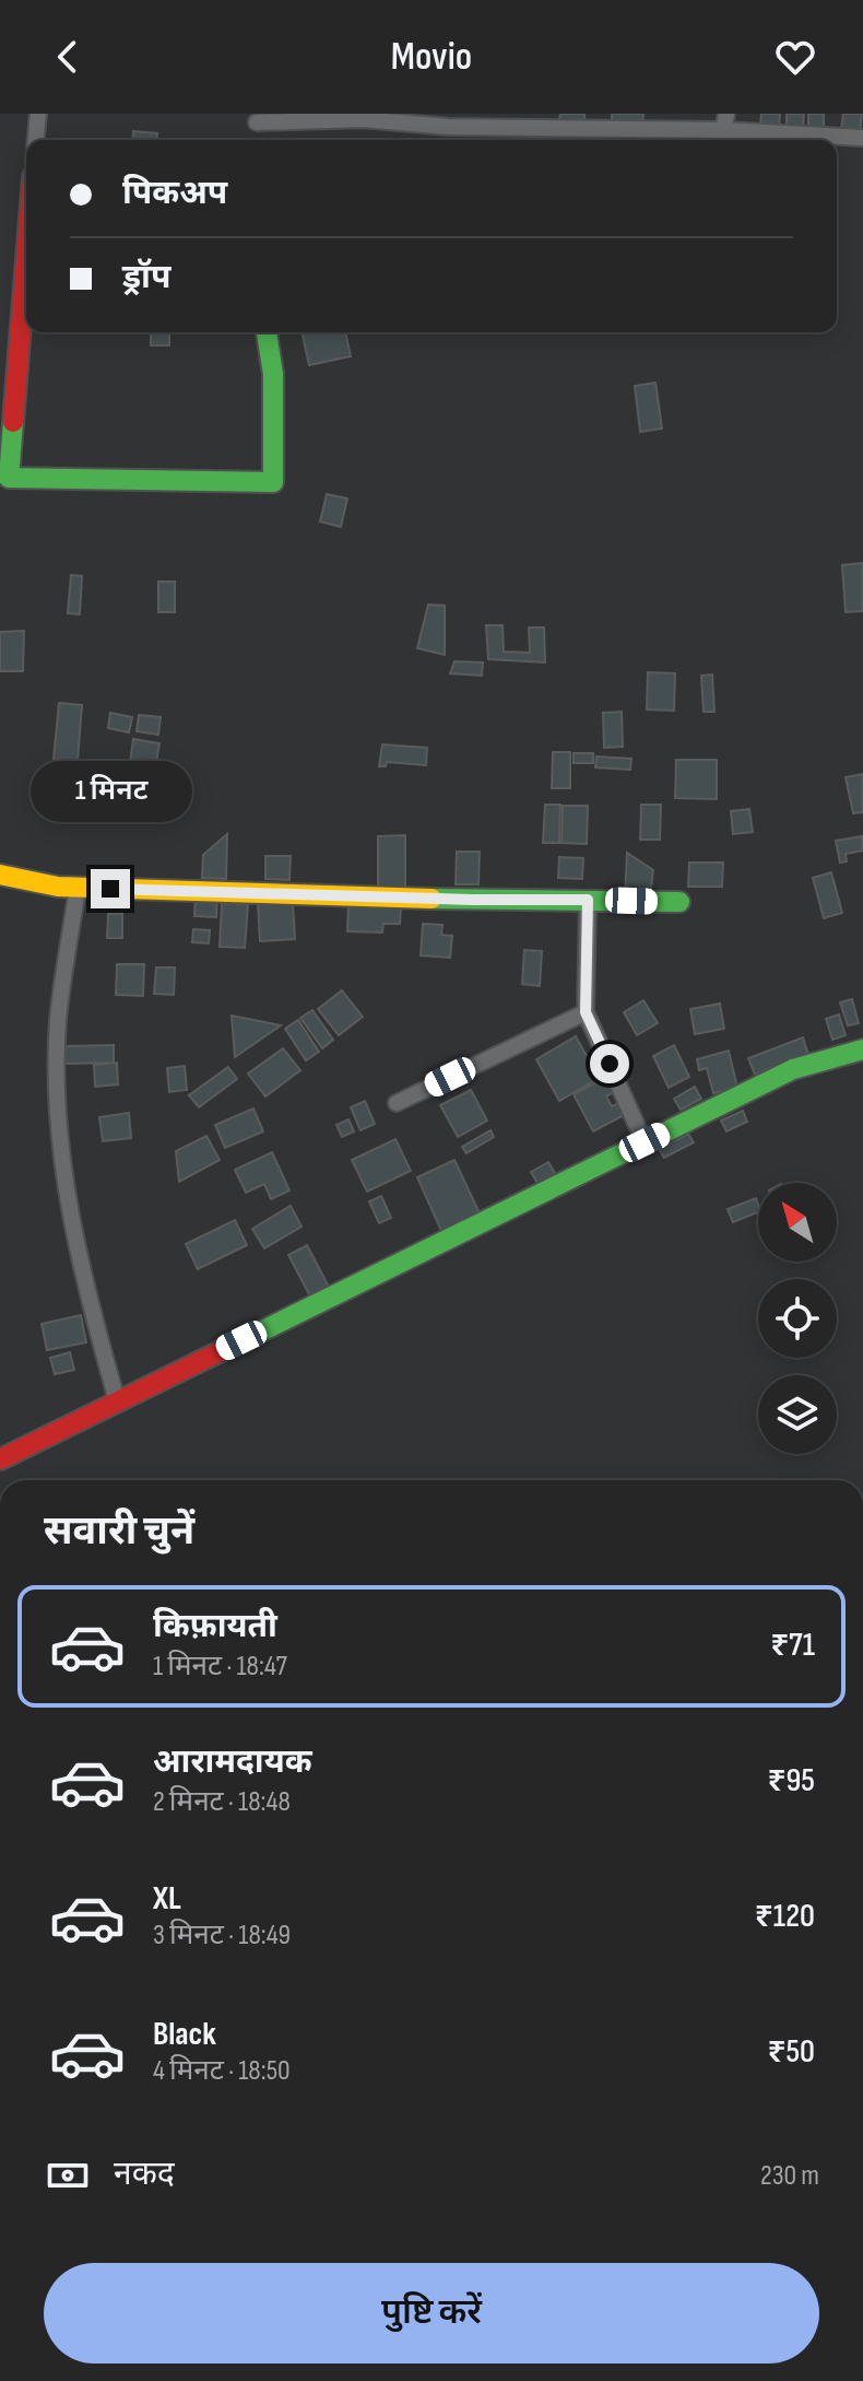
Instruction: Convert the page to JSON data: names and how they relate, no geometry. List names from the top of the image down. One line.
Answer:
{"north":"top left","page":{"header":"Movio","banner":["पिकअप","ड्रॉप"],"bubble":"1 मिनट","heading":"सवारी चुनें","list":[{"name":"किफ़ायती","note":"1 मिनट · 18:47","value":"₹71"},{"name":"आरामदायक","note":"2 मिनट · 18:48","value":"₹95"},{"name":"XL","note":"3 मिनट · 18:49","value":"₹120"},{"name":"Black","note":"4 मिनट · 18:50","value":"₹50"}],"pay":["नकद","230 m"],"buttons":"पुष्टि करें"}}
